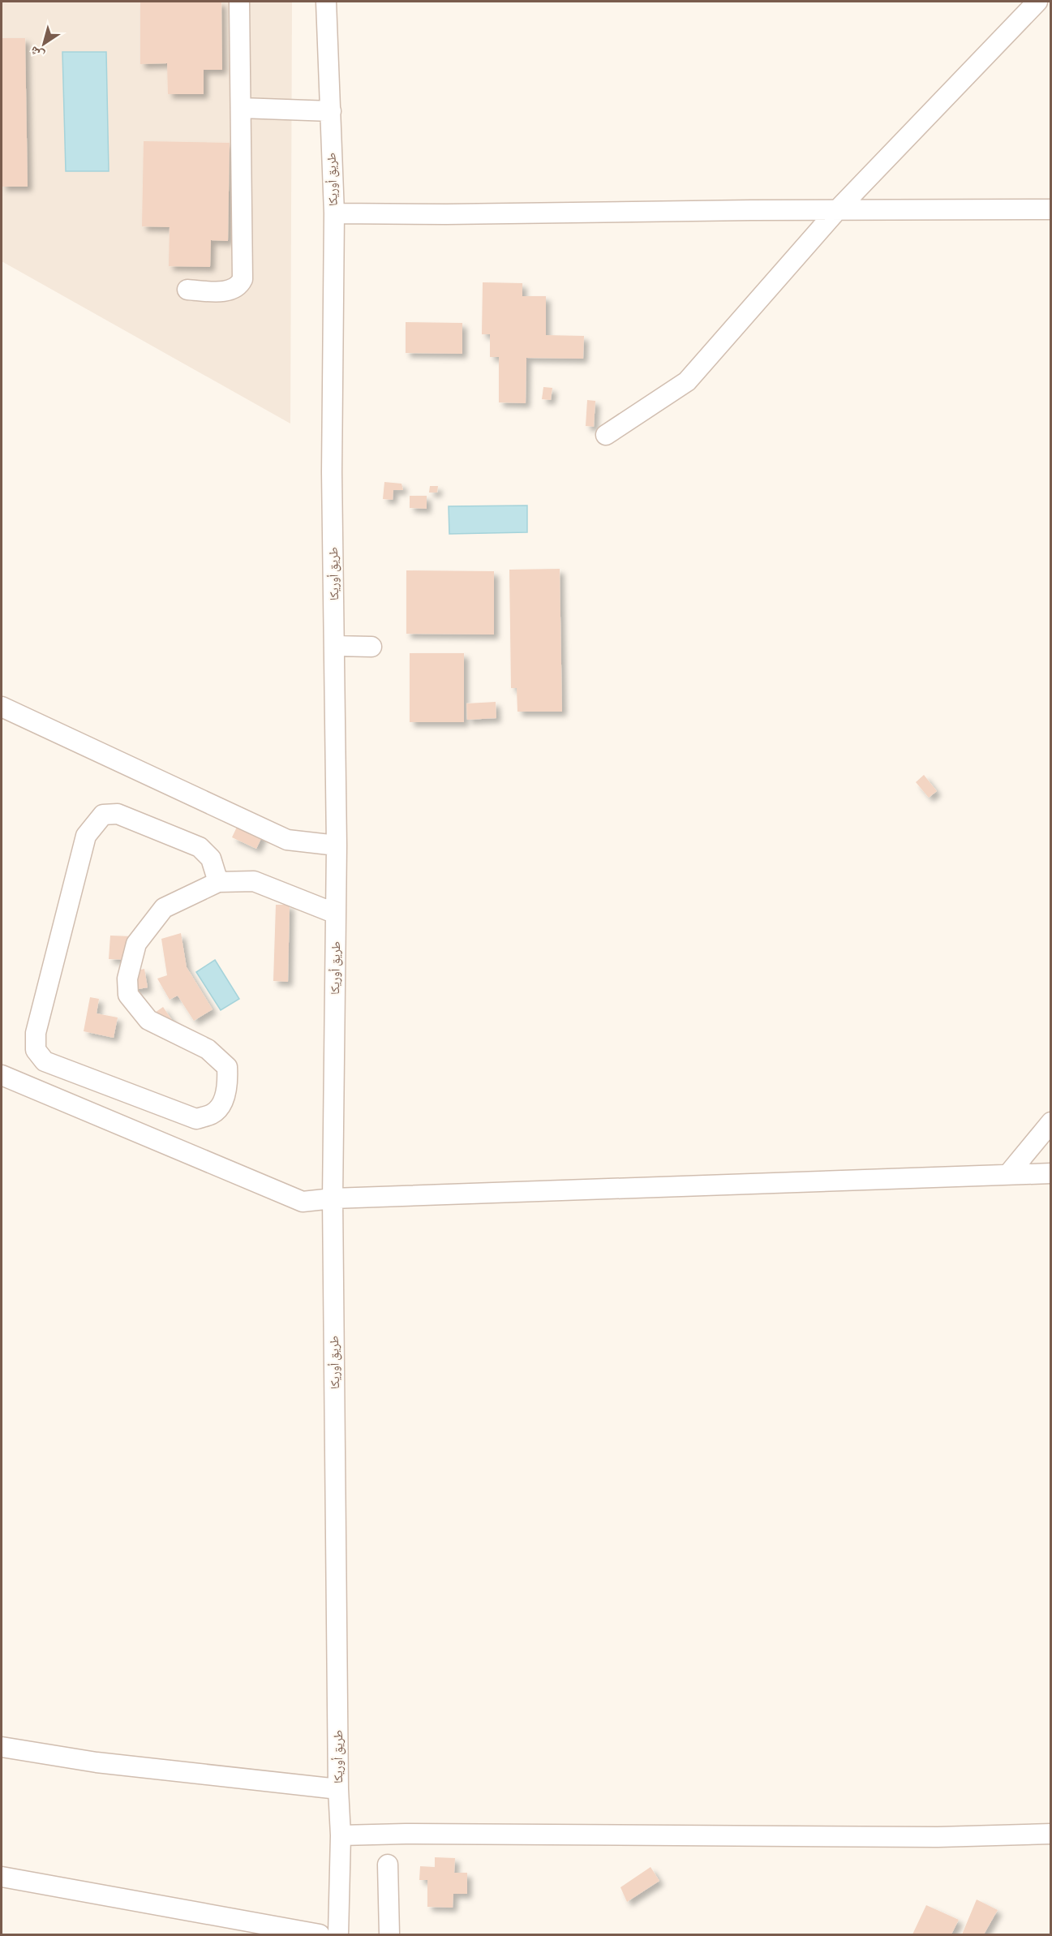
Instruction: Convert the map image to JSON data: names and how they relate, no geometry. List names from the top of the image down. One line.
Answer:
{"streets":{"street":["طريق أوريكا"]},"north":"bottom left"}
